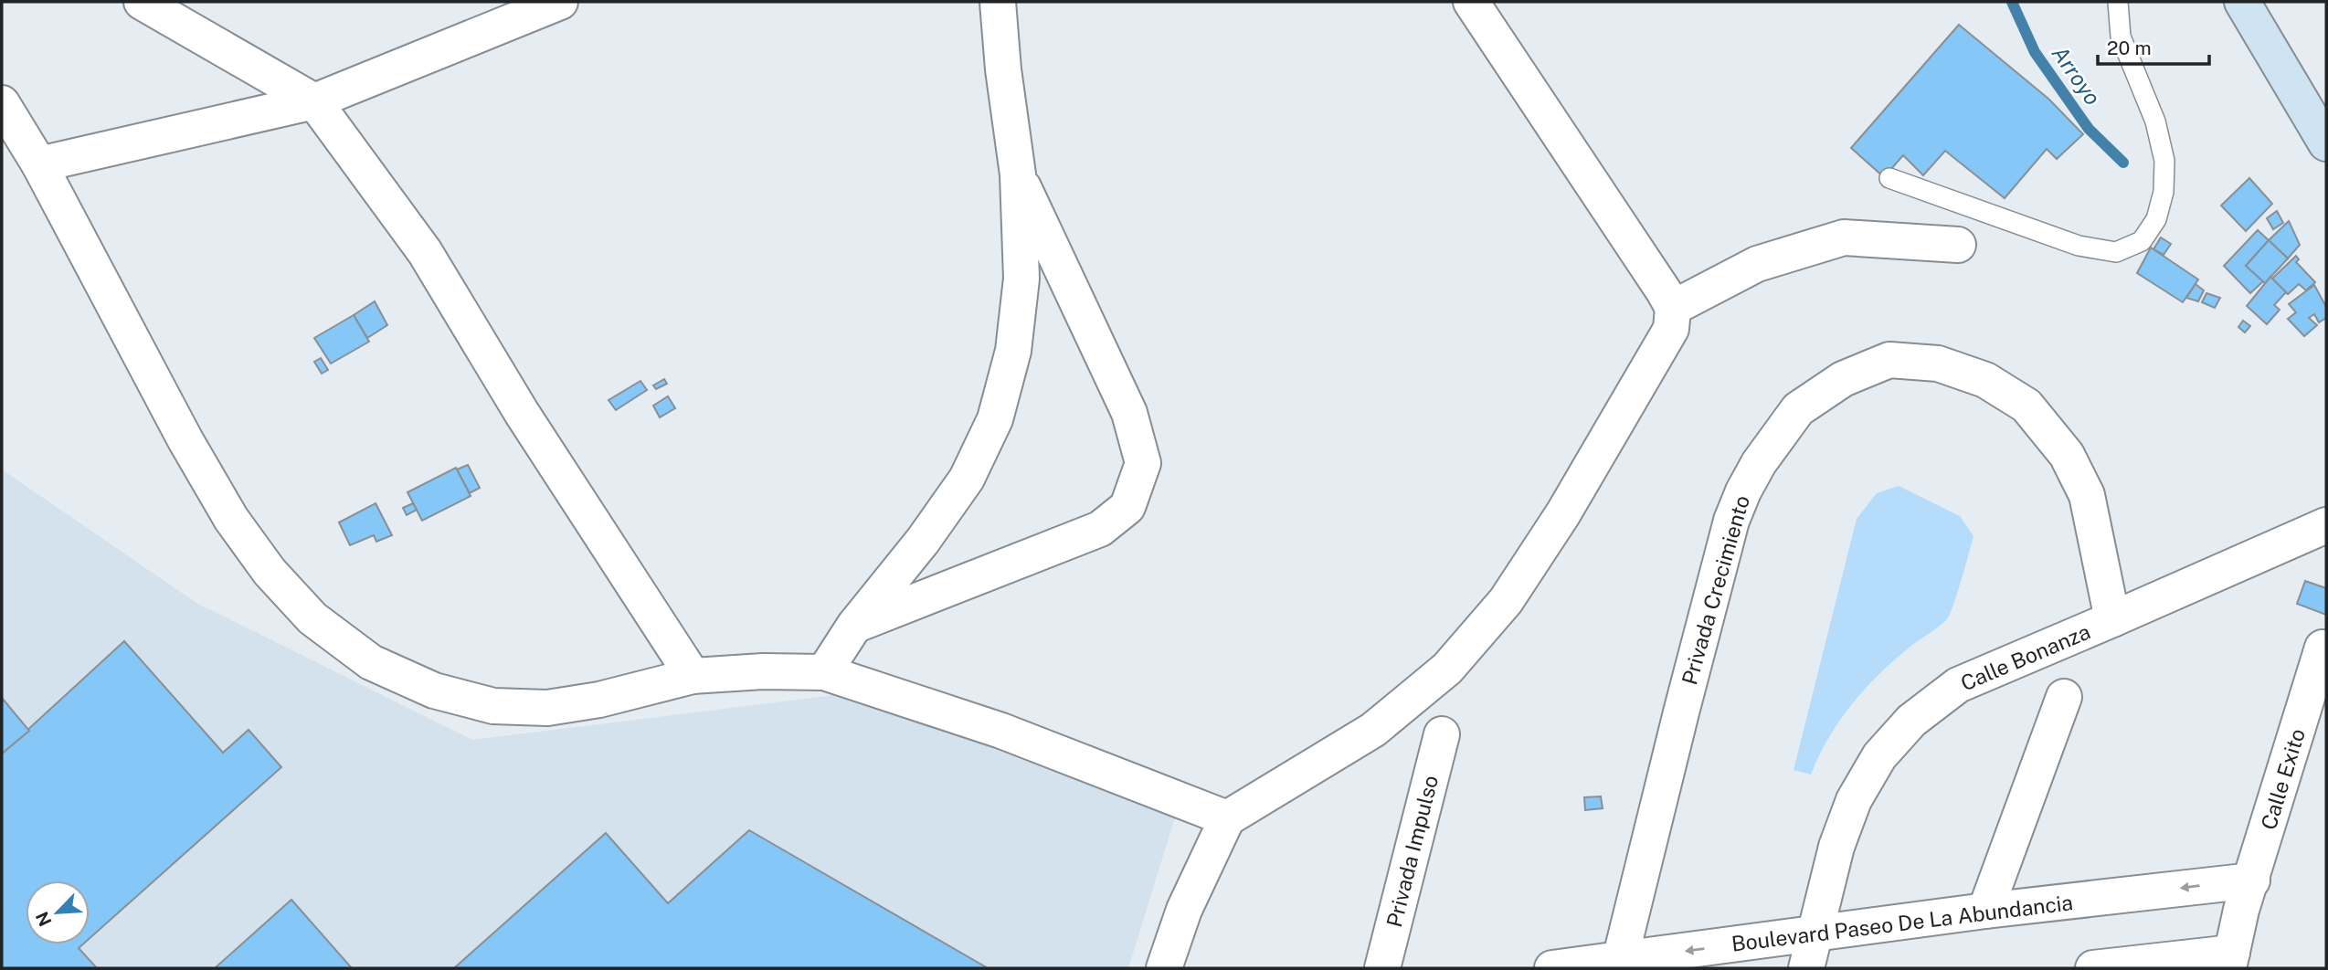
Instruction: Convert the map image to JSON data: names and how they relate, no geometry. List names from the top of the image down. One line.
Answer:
{"streets":{"street":["Privada Crecimiento","Calle Bonanza","Calle Exito","Privada Impulso","Boulevard Paseo De La Abundancia"]},"crossings":[["Privada Crecimiento","Calle Bonanza"],["Privada Crecimiento","Boulevard Paseo De La Abundancia"],["Calle Bonanza","Boulevard Paseo De La Abundancia"],["Calle Exito","Boulevard Paseo De La Abundancia"]],"water":["Arroyo"],"scale_bar":"20 m","north":"bottom left"}
